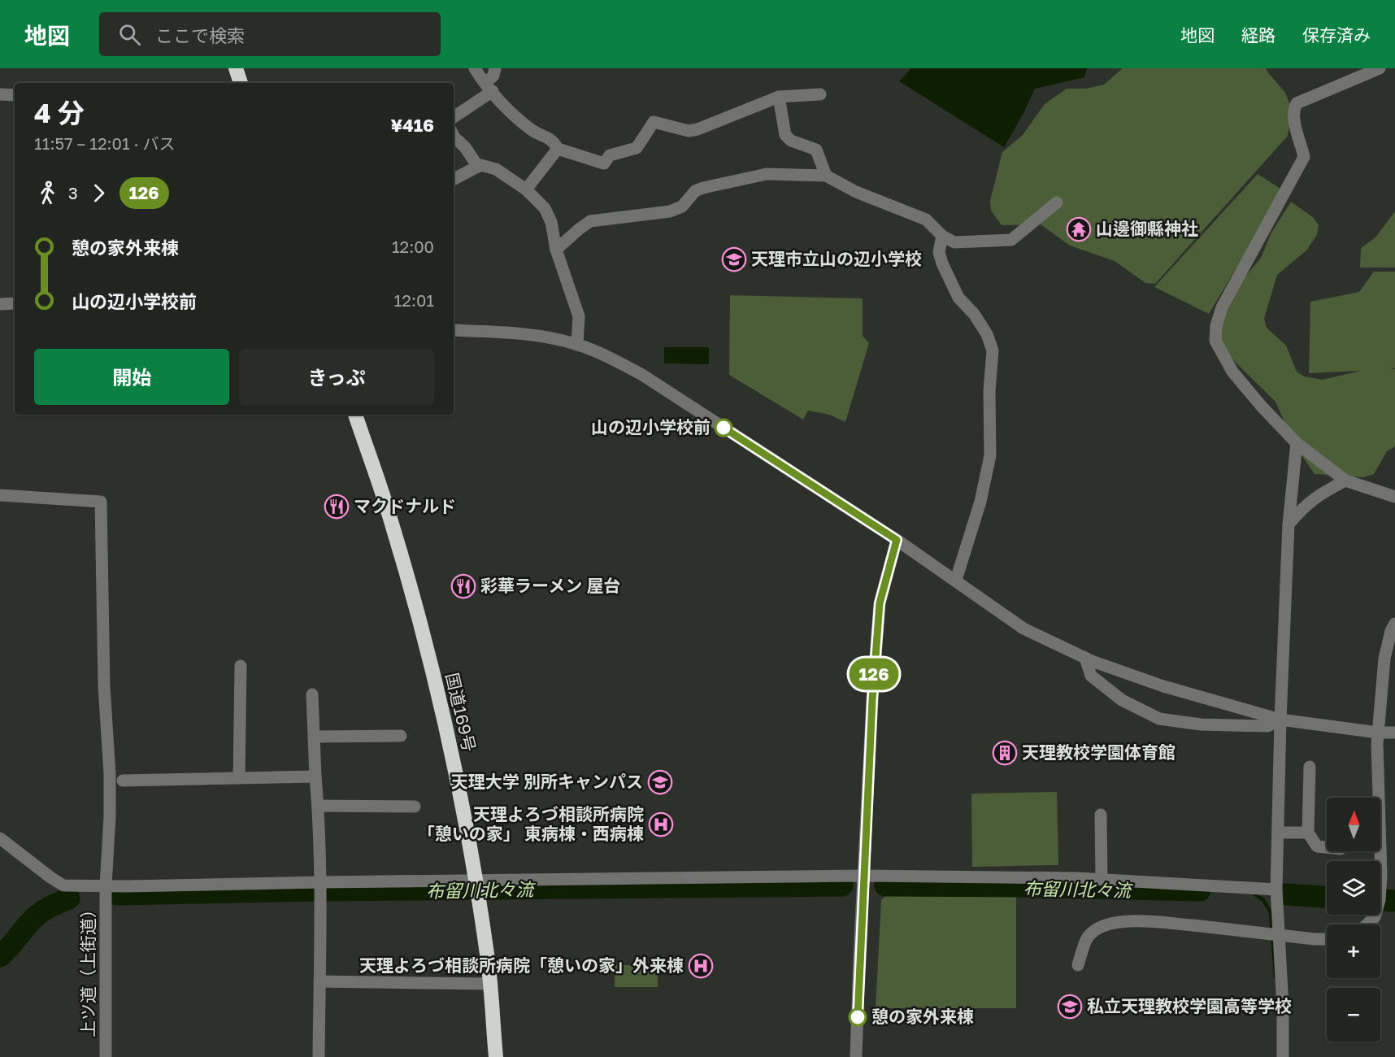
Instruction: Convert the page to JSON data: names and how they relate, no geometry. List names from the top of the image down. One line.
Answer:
{"streets":{"highway":["国道169号"],"street":["上ツ道（上街道）"]},"water":["布留川北々流"],"places":{"temple":["山邊御縣神社"],"school or university":["天理市立山の辺小学校","天理大学 別所キャンパス","私立天理教校学園高等学校"],"other":["山の辺小学校前","憩の家外来棟"],"restaurant":["マクドナルド","彩華ラーメン 屋台"],"building":["天理教校学園体育館"],"hospital":["天理よろづ相談所病院 「憩いの家」 東病棟・西病棟","天理よろづ相談所病院「憩いの家」外来棟"]},"lines":["bus line 126"],"north":"top","page":{"header":"地図","search":"ここで検索","nav":["地図","経路","保存済み"],"on_map":"126","heading":["4 分","11:57 – 12:01 · バス","¥416"],"legs":["3","126"],"list":[{"name":"憩の家外来棟","value":"12:00"},{"name":"山の辺小学校前","value":"12:01"}],"buttons":["開始","きっぷ"],"map_buttons":["+","−"]}}
